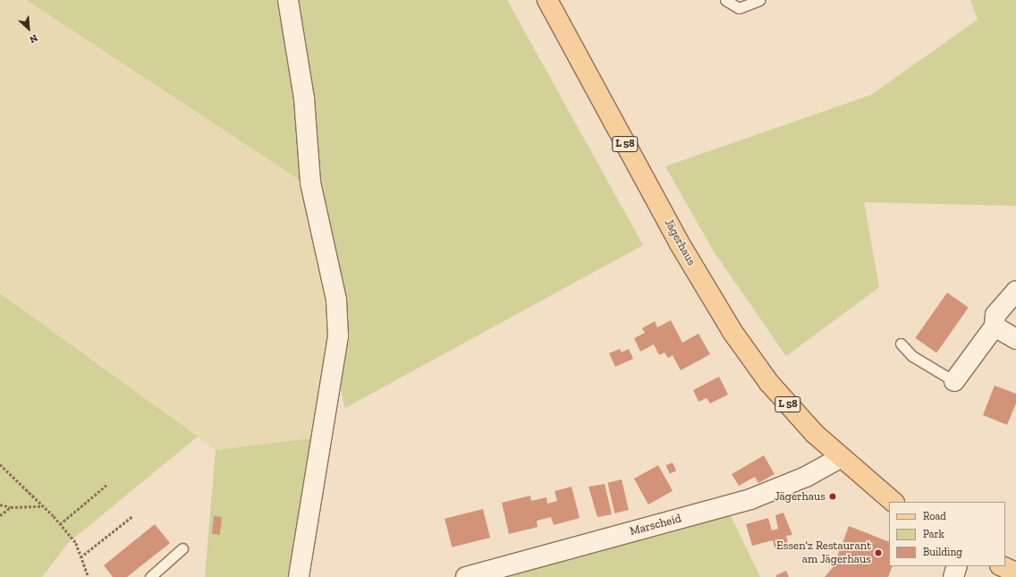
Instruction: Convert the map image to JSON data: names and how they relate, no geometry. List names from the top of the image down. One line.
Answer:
{"streets":{"main road":["L 58","Jägerhaus"],"street":["Marscheid"]},"crossings":[["Jägerhaus","Marscheid"]],"places":["Jägerhaus","Essen'z Restaurant am Jägerhaus"],"legend":["Road","Park","Building"],"north":"bottom right"}
